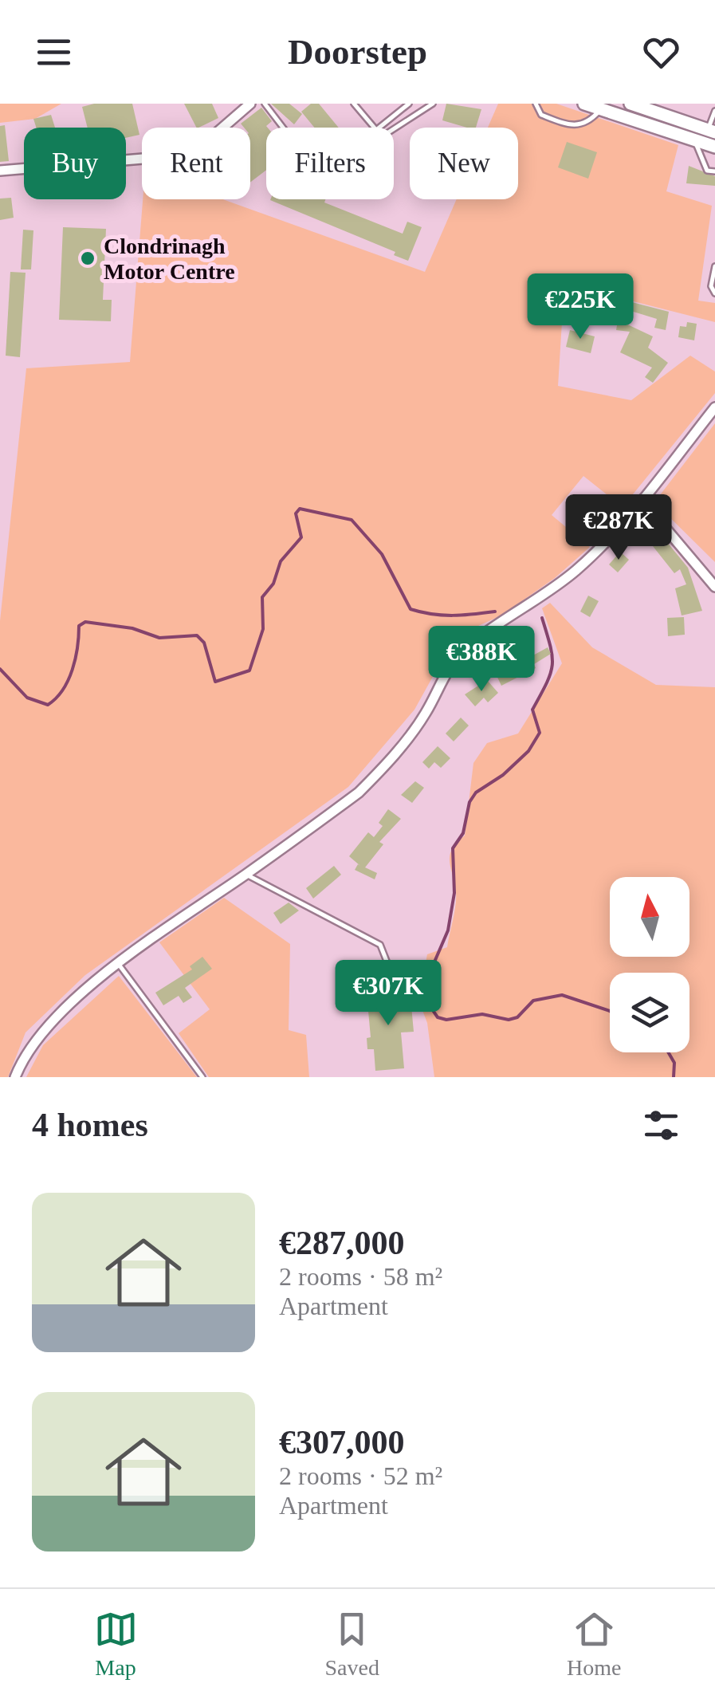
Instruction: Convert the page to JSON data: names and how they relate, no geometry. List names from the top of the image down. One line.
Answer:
{"places":["Clondrinagh Motor Centre"],"north":"top","page":{"header":"Doorstep","chip":["Buy","Rent","Filters","New"],"price":["€225K","€287K","€388K","€307K"],"heading":"4 homes","list":[{"name":"€287,000","note":"2 rooms · 58 m² · Apartment"},{"name":"€307,000","note":"2 rooms · 52 m² · Apartment"}],"tabs":["Map","Saved","Home"]}}
